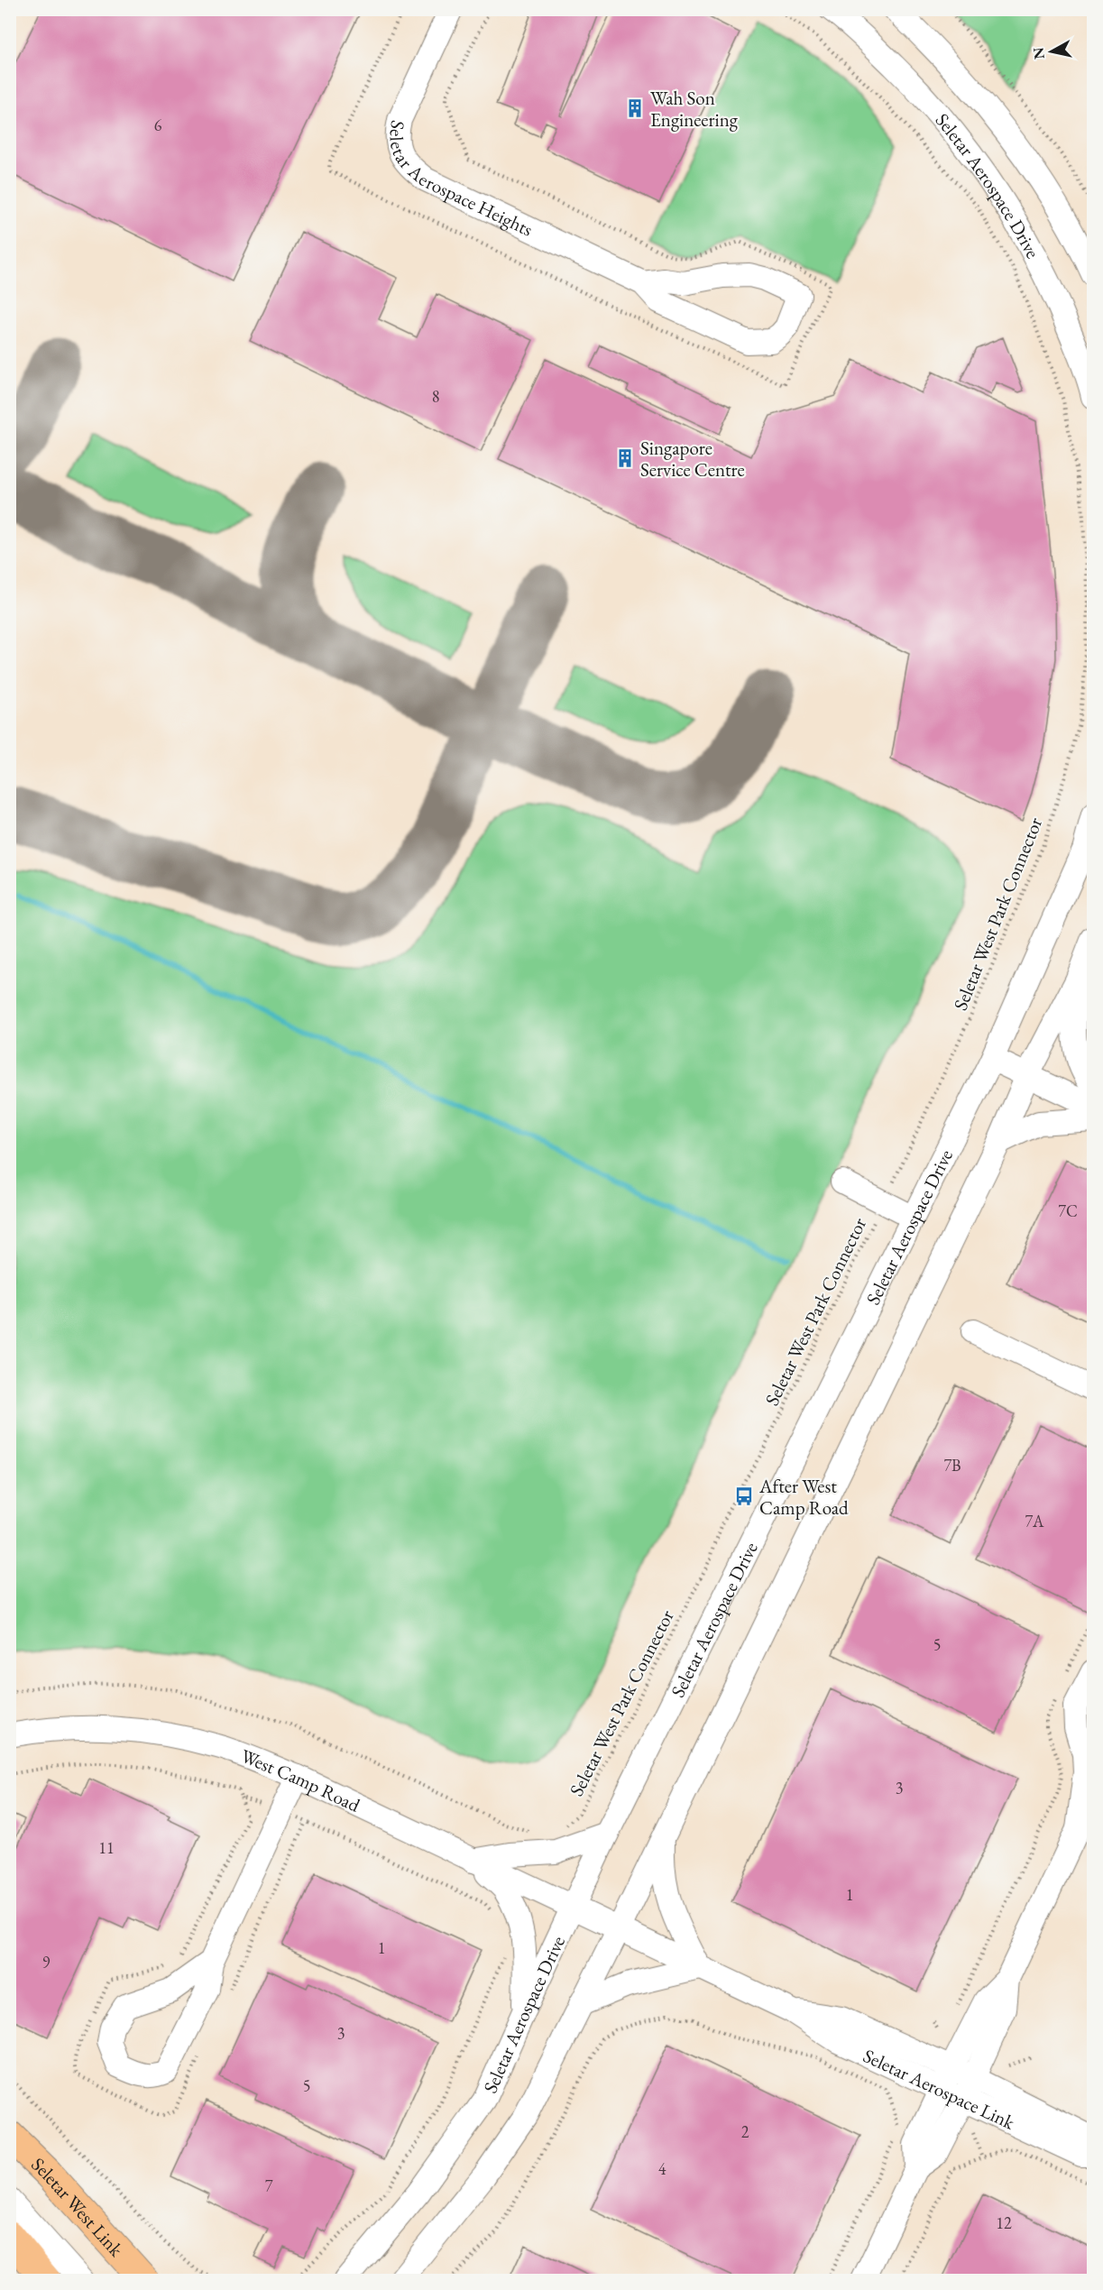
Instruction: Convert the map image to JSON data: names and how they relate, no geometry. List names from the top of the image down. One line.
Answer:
{"streets":{"main road":["Seletar West Link"],"street":["Seletar Aerospace Heights","Seletar Aerospace Drive","West Camp Road","Seletar Aerospace Link"],"path":["Seletar West Park Connector"]},"crossings":[["Seletar Aerospace Drive","West Camp Road"],["Seletar Aerospace Drive","Seletar Aerospace Link"],["West Camp Road","Seletar Aerospace Link"]],"places":{"building":["Wah Son Engineering","Singapore Service Centre"],"bus stop":["After West Camp Road"]},"house_numbers":["6","8","7C","7B","7A","5","3","11","1","1","9","3","5","2","4","7","12"],"north":"left"}
